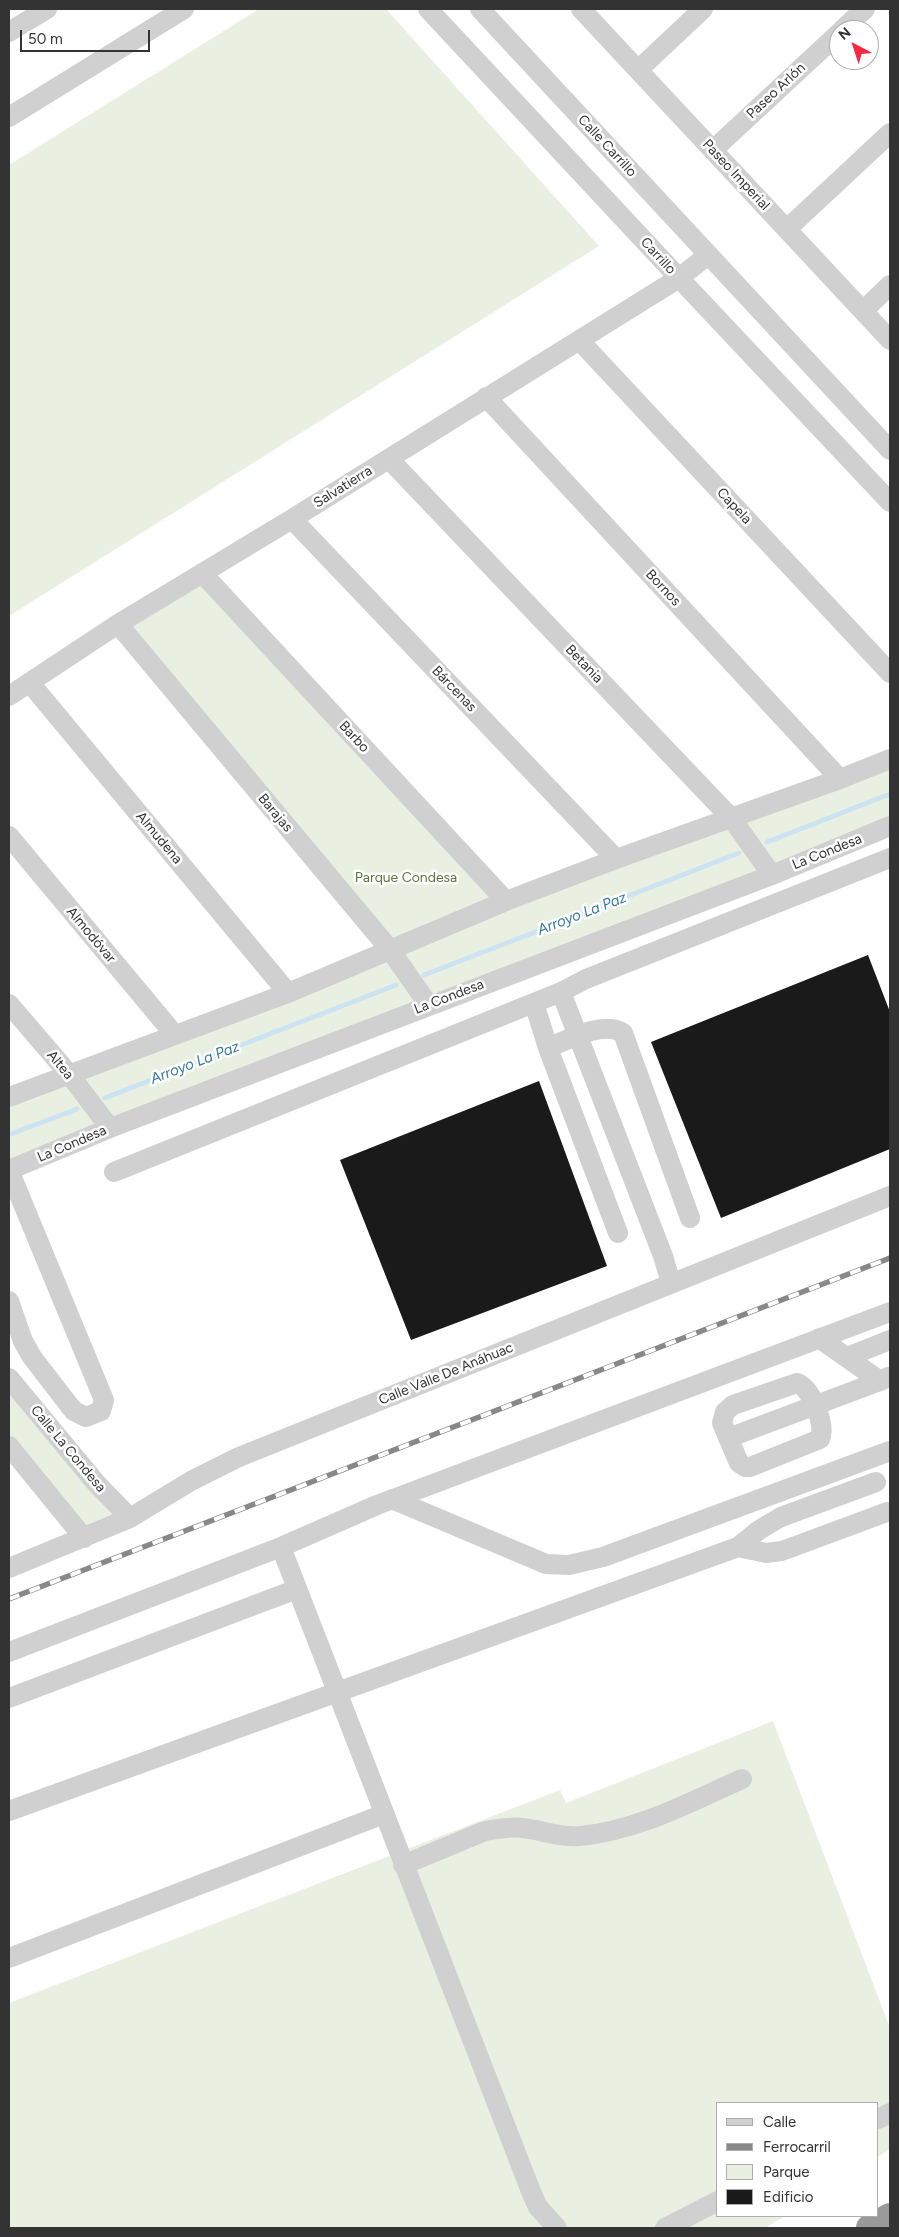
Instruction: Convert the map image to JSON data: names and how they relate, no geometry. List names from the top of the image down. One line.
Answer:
{"streets":{"street":["Paseo Arlón","Calle Carrillo","Paseo Imperial","Carrillo","Salvatierra","Capela","Bornos","Betania","Bárcenas","Barbo","Barajas","Almudena","La Condesa","Almodóvar","Altea","Calle Valle De Anáhuac","Calle La Condesa"]},"crossings":[["Paseo Arlón","Paseo Imperial"],["Carrillo","Salvatierra"],["Salvatierra","Capela"],["Salvatierra","Bornos"],["Salvatierra","Betania"],["Salvatierra","Bárcenas"],["Salvatierra","Barbo"],["Salvatierra","Barajas"],["Salvatierra","Almudena"],["Betania","La Condesa"],["Barajas","La Condesa"],["La Condesa","Altea"],["Calle Valle De Anáhuac","Calle La Condesa"]],"water":["Arroyo La Paz"],"parks":["Parque Condesa"],"legend":["Calle","Ferrocarril","Parque","Edificio"],"scale_bar":"50 m","north":"top left"}
